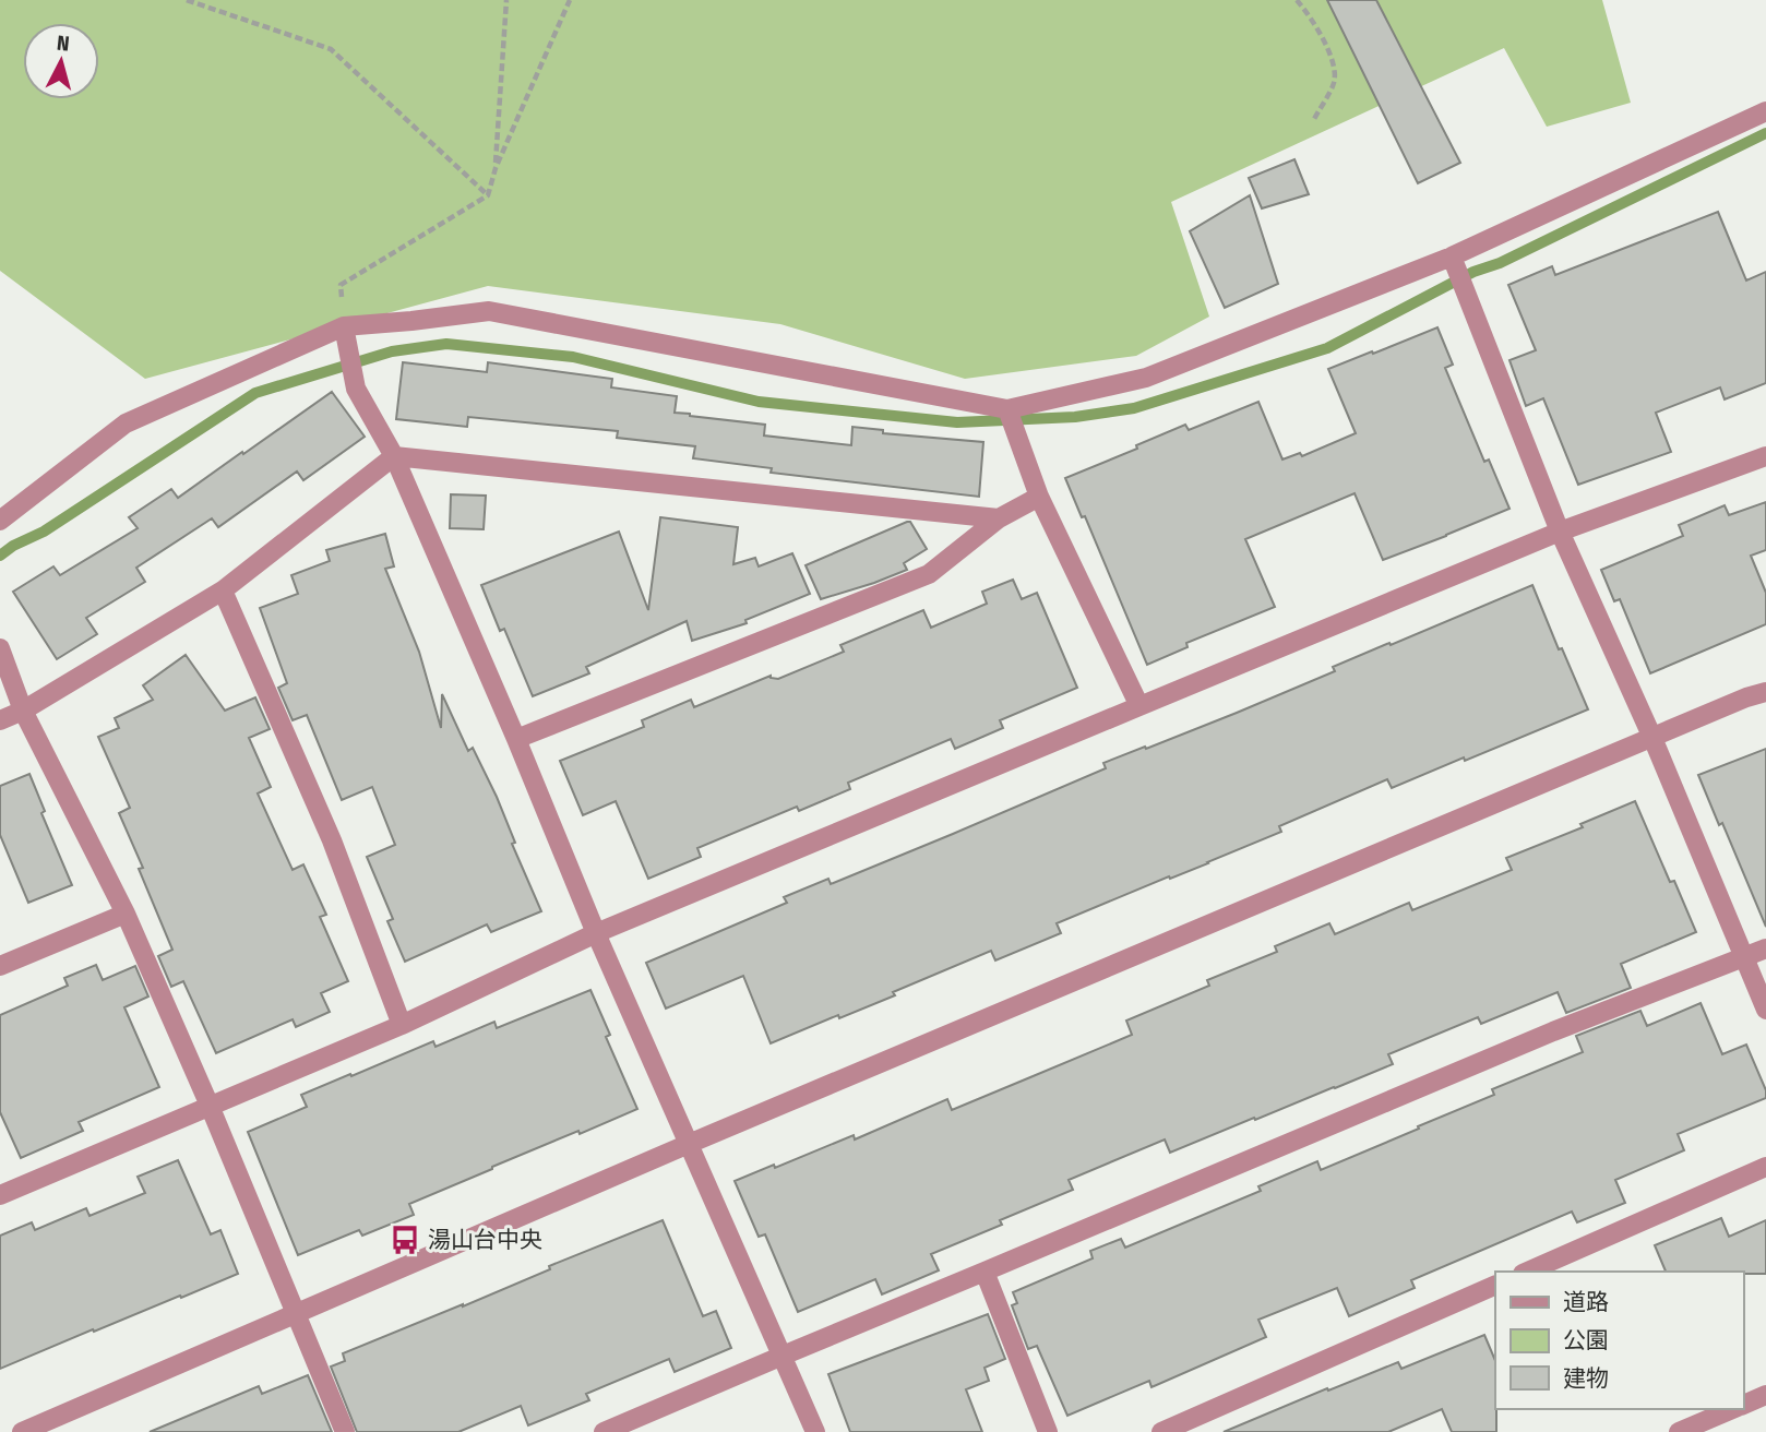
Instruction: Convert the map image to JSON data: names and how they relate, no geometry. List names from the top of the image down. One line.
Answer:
{"places":{"bus stop":["湯山台中央"]},"legend":["道路","公園","建物"],"north":"top"}
